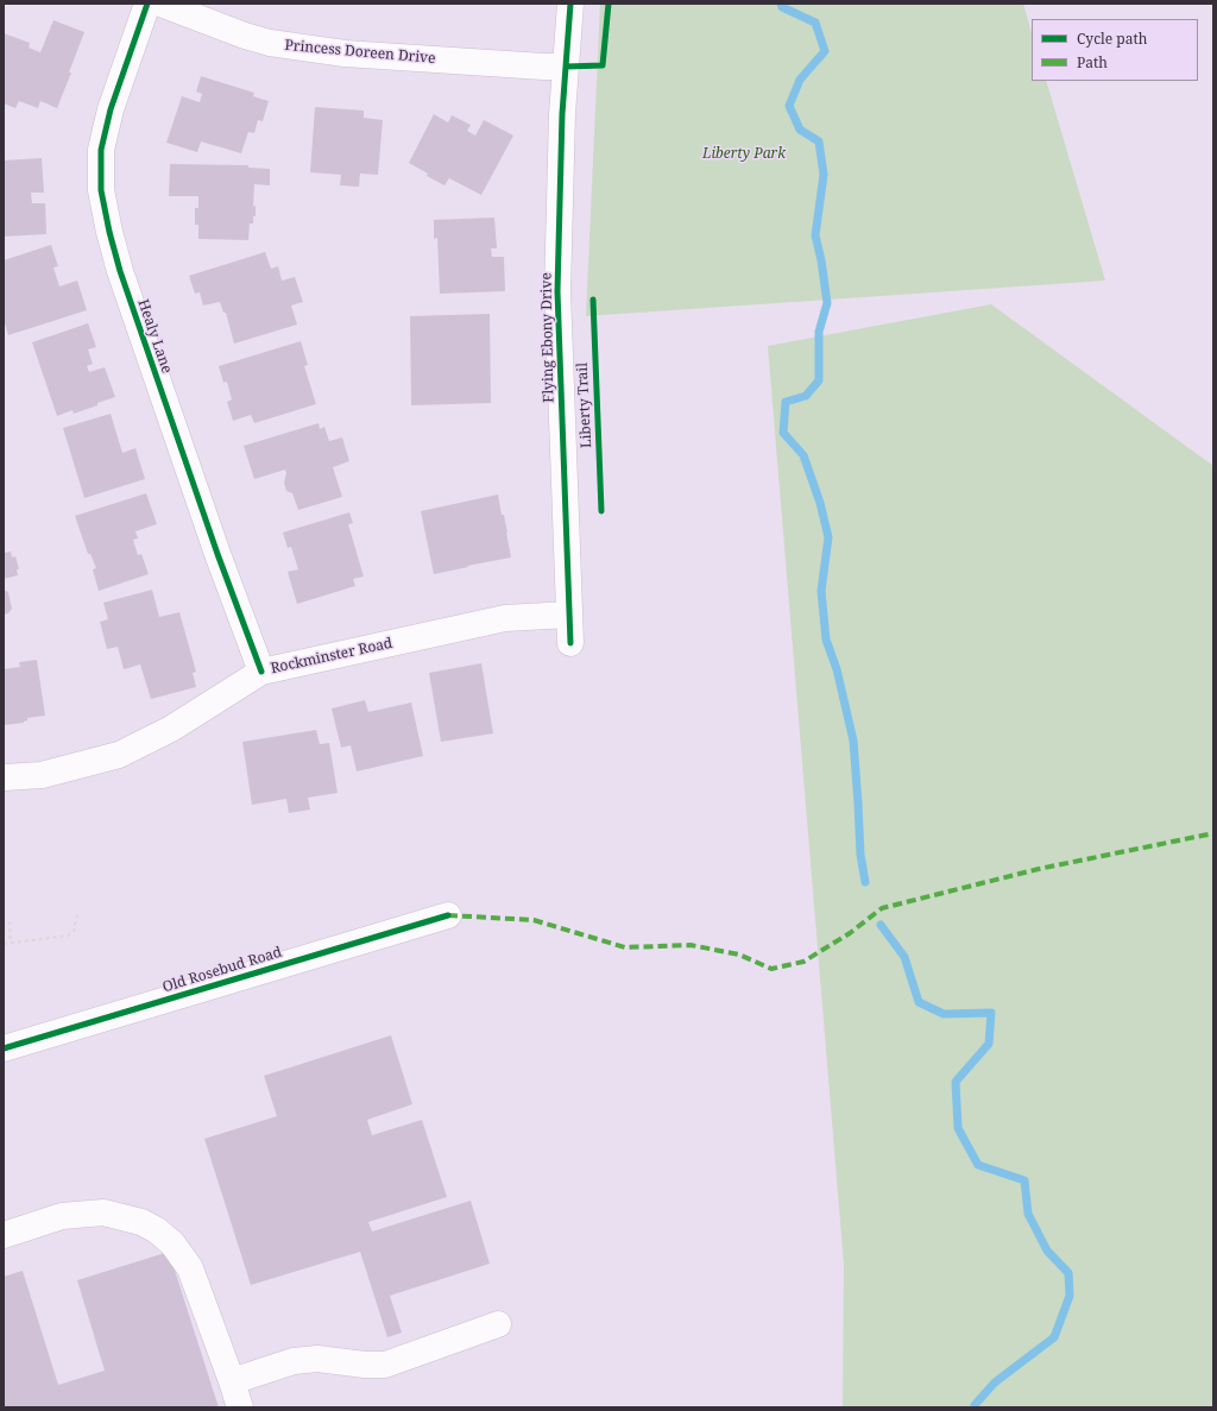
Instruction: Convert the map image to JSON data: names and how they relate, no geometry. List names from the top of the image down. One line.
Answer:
{"streets":{"street":["Princess Doreen Drive","Healy Lane","Flying Ebony Drive","Rockminster Road","Old Rosebud Road"],"cycle path":["Liberty Trail"]},"crossings":[["Princess Doreen Drive","Flying Ebony Drive"],["Healy Lane","Rockminster Road"],["Flying Ebony Drive","Rockminster Road"]],"parks":["Liberty Park"],"legend":["Cycle path","Path"]}
